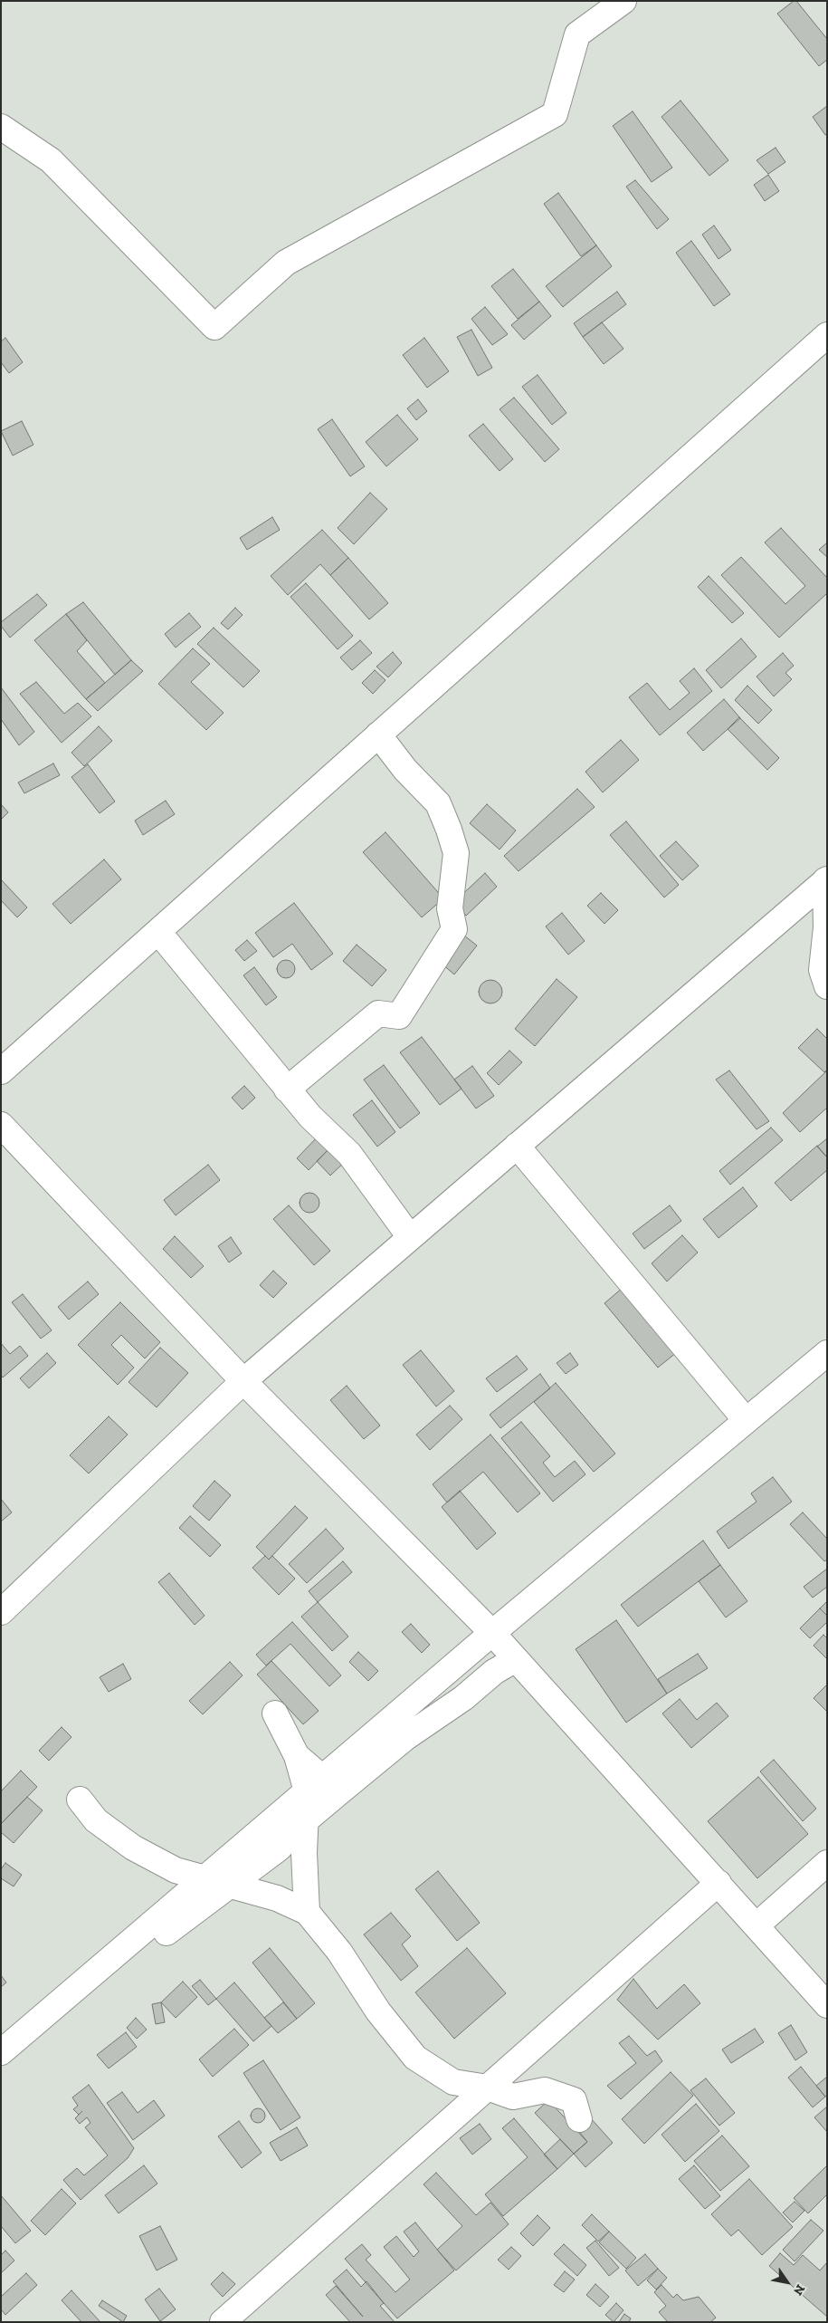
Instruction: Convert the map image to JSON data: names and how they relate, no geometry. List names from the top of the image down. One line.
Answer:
{"north":"bottom right"}
